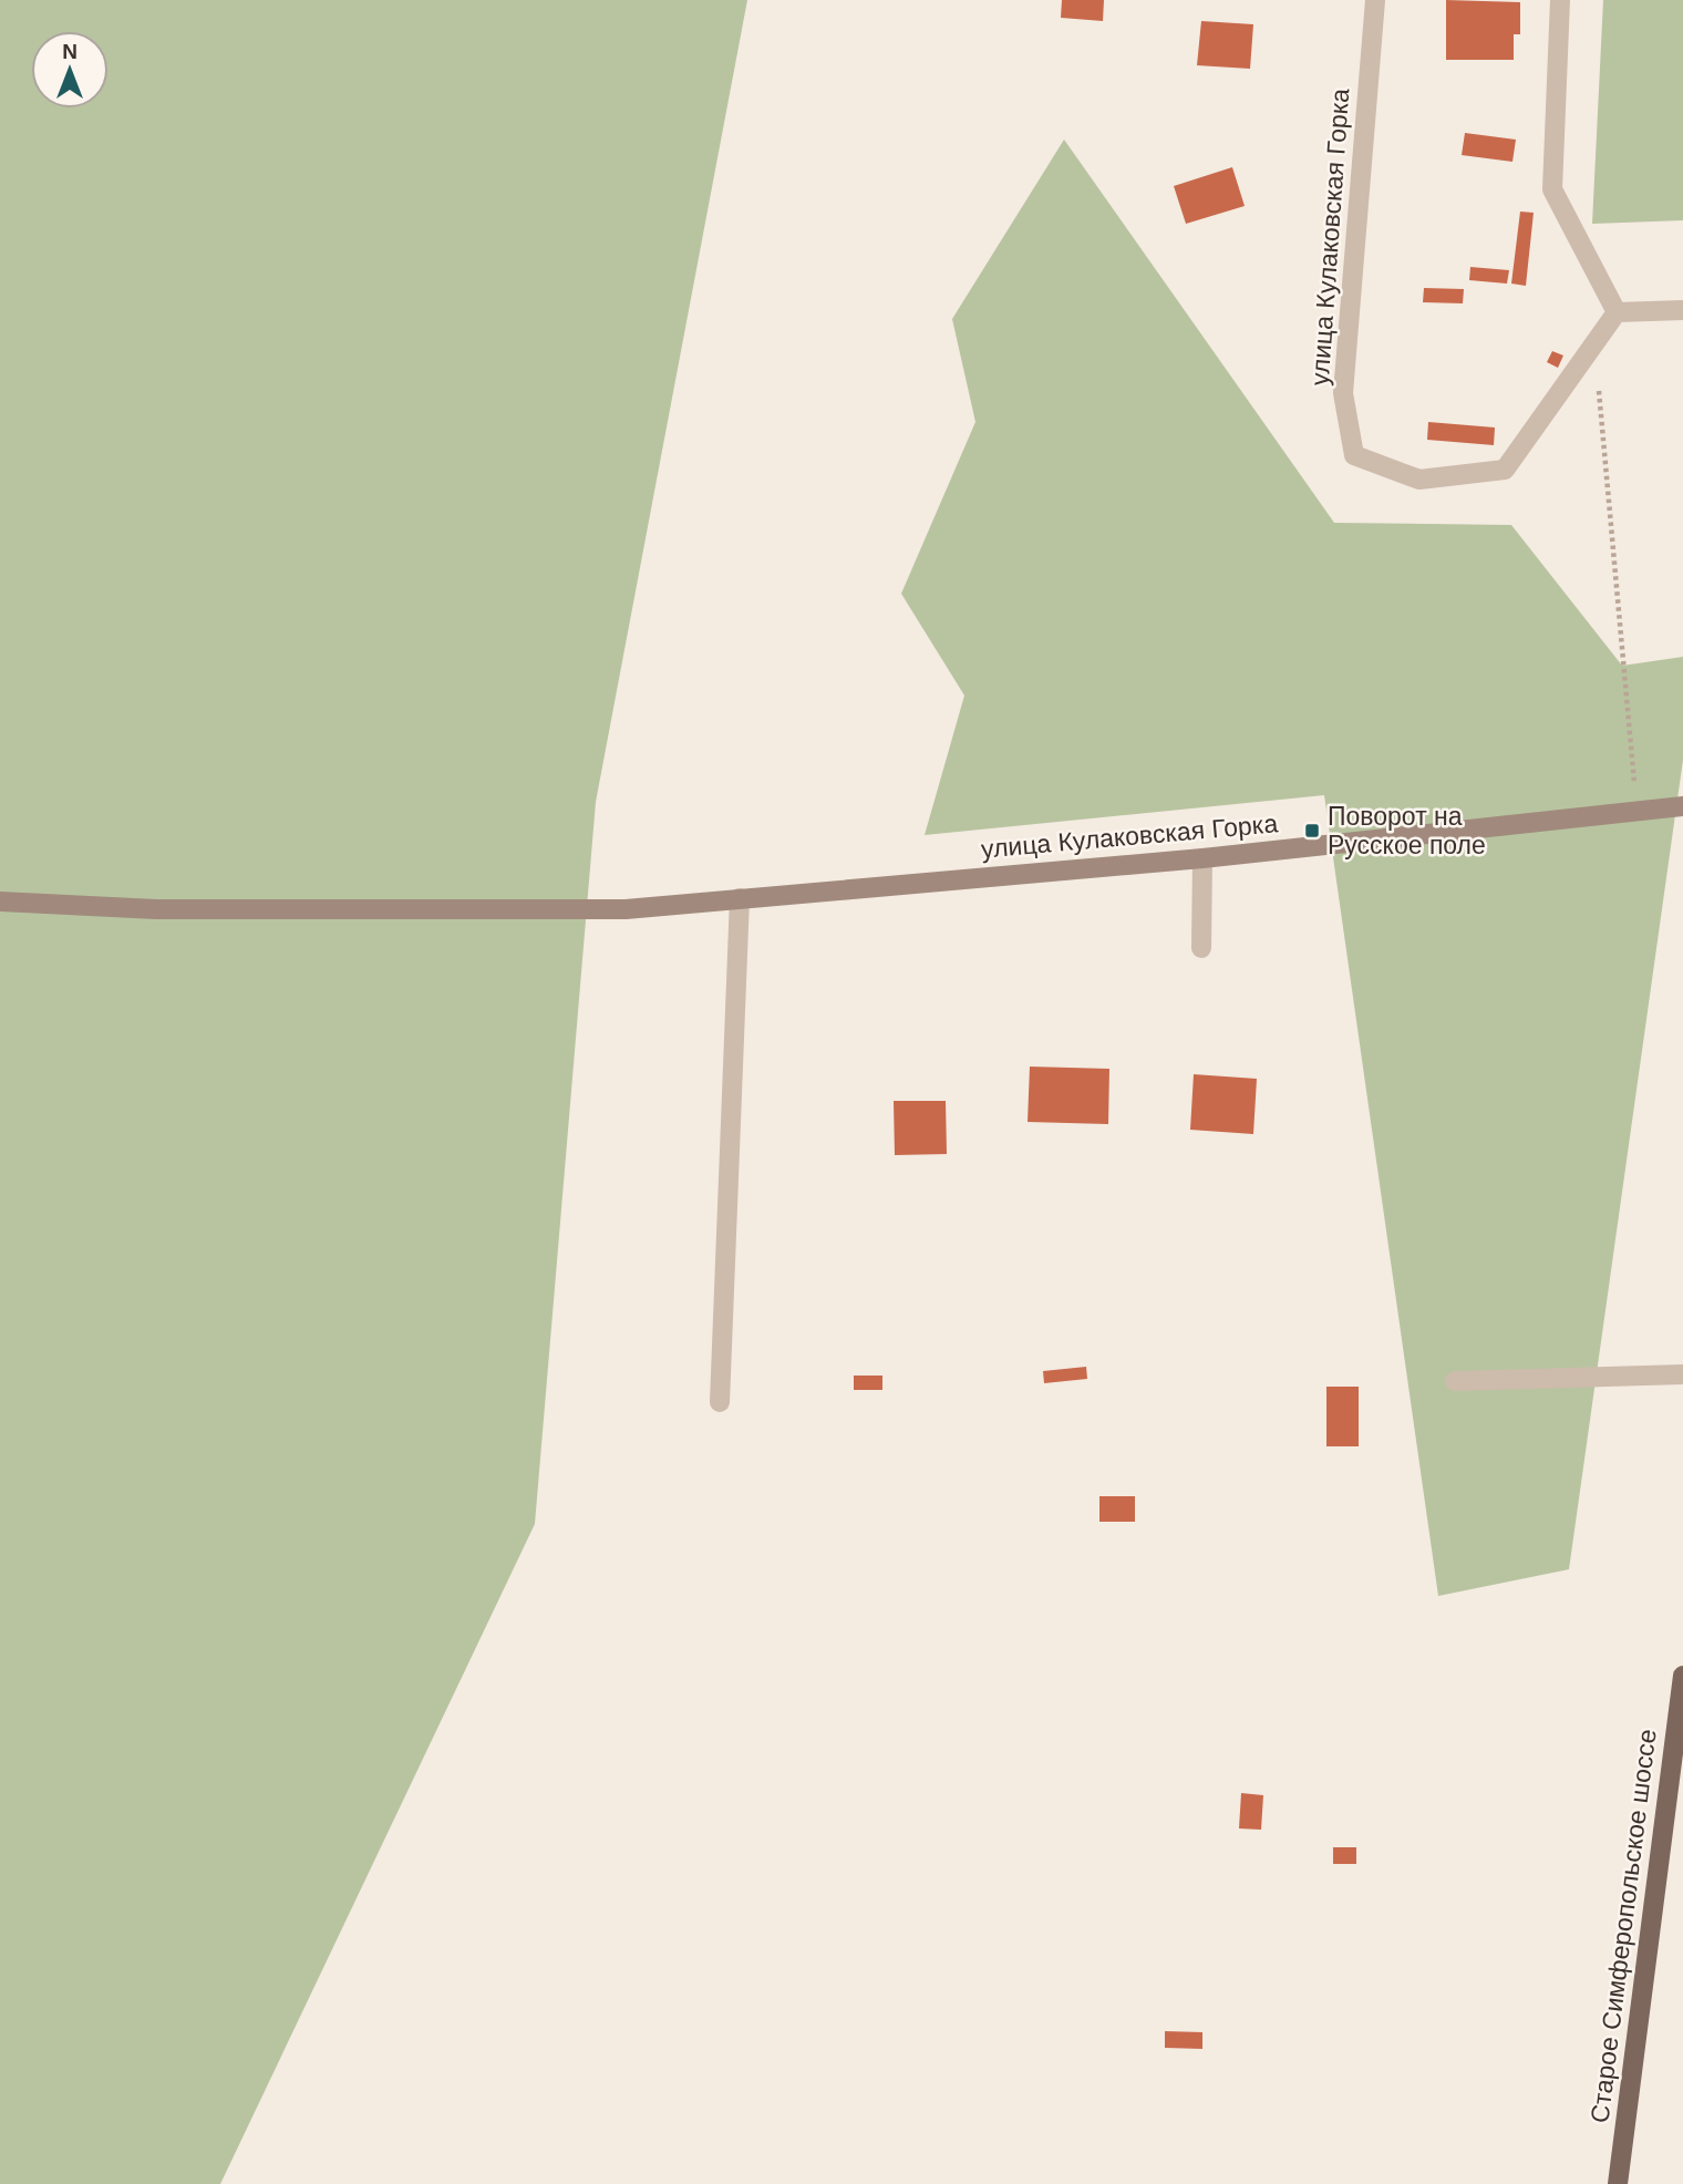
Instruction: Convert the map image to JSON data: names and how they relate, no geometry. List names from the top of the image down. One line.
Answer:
{"streets":{"main road":["Старое Симферопольское шоссе"],"street":["улица Кулаковская Горка"]},"places":{"transit":["Поворот на Русское поле"]},"north":"top"}
